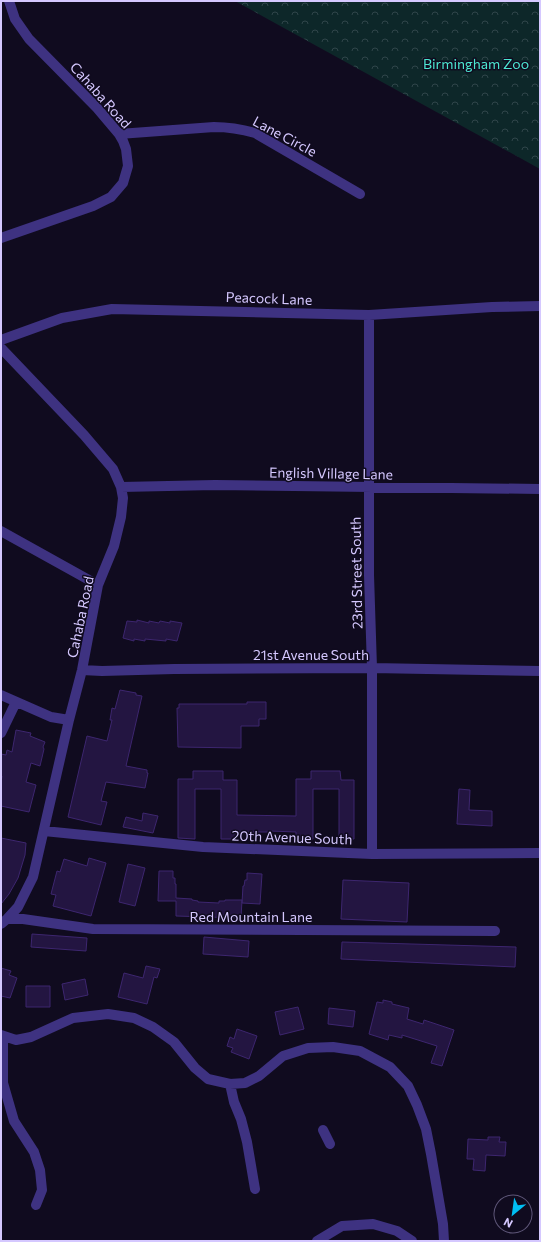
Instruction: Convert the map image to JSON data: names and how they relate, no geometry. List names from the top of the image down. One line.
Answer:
{"streets":{"street":["Cahaba Road","Lane Circle","Peacock Lane","English Village Lane","23rd Street South","21st Avenue South","20th Avenue South","Red Mountain Lane"]},"crossings":[["Cahaba Road","Lane Circle"],["Cahaba Road","English Village Lane"],["Cahaba Road","21st Avenue South"],["Cahaba Road","20th Avenue South"],["Cahaba Road","Red Mountain Lane"],["Peacock Lane","23rd Street South"],["English Village Lane","23rd Street South"],["23rd Street South","21st Avenue South"],["23rd Street South","20th Avenue South"]],"parks":["Birmingham Zoo"],"north":"bottom left"}
